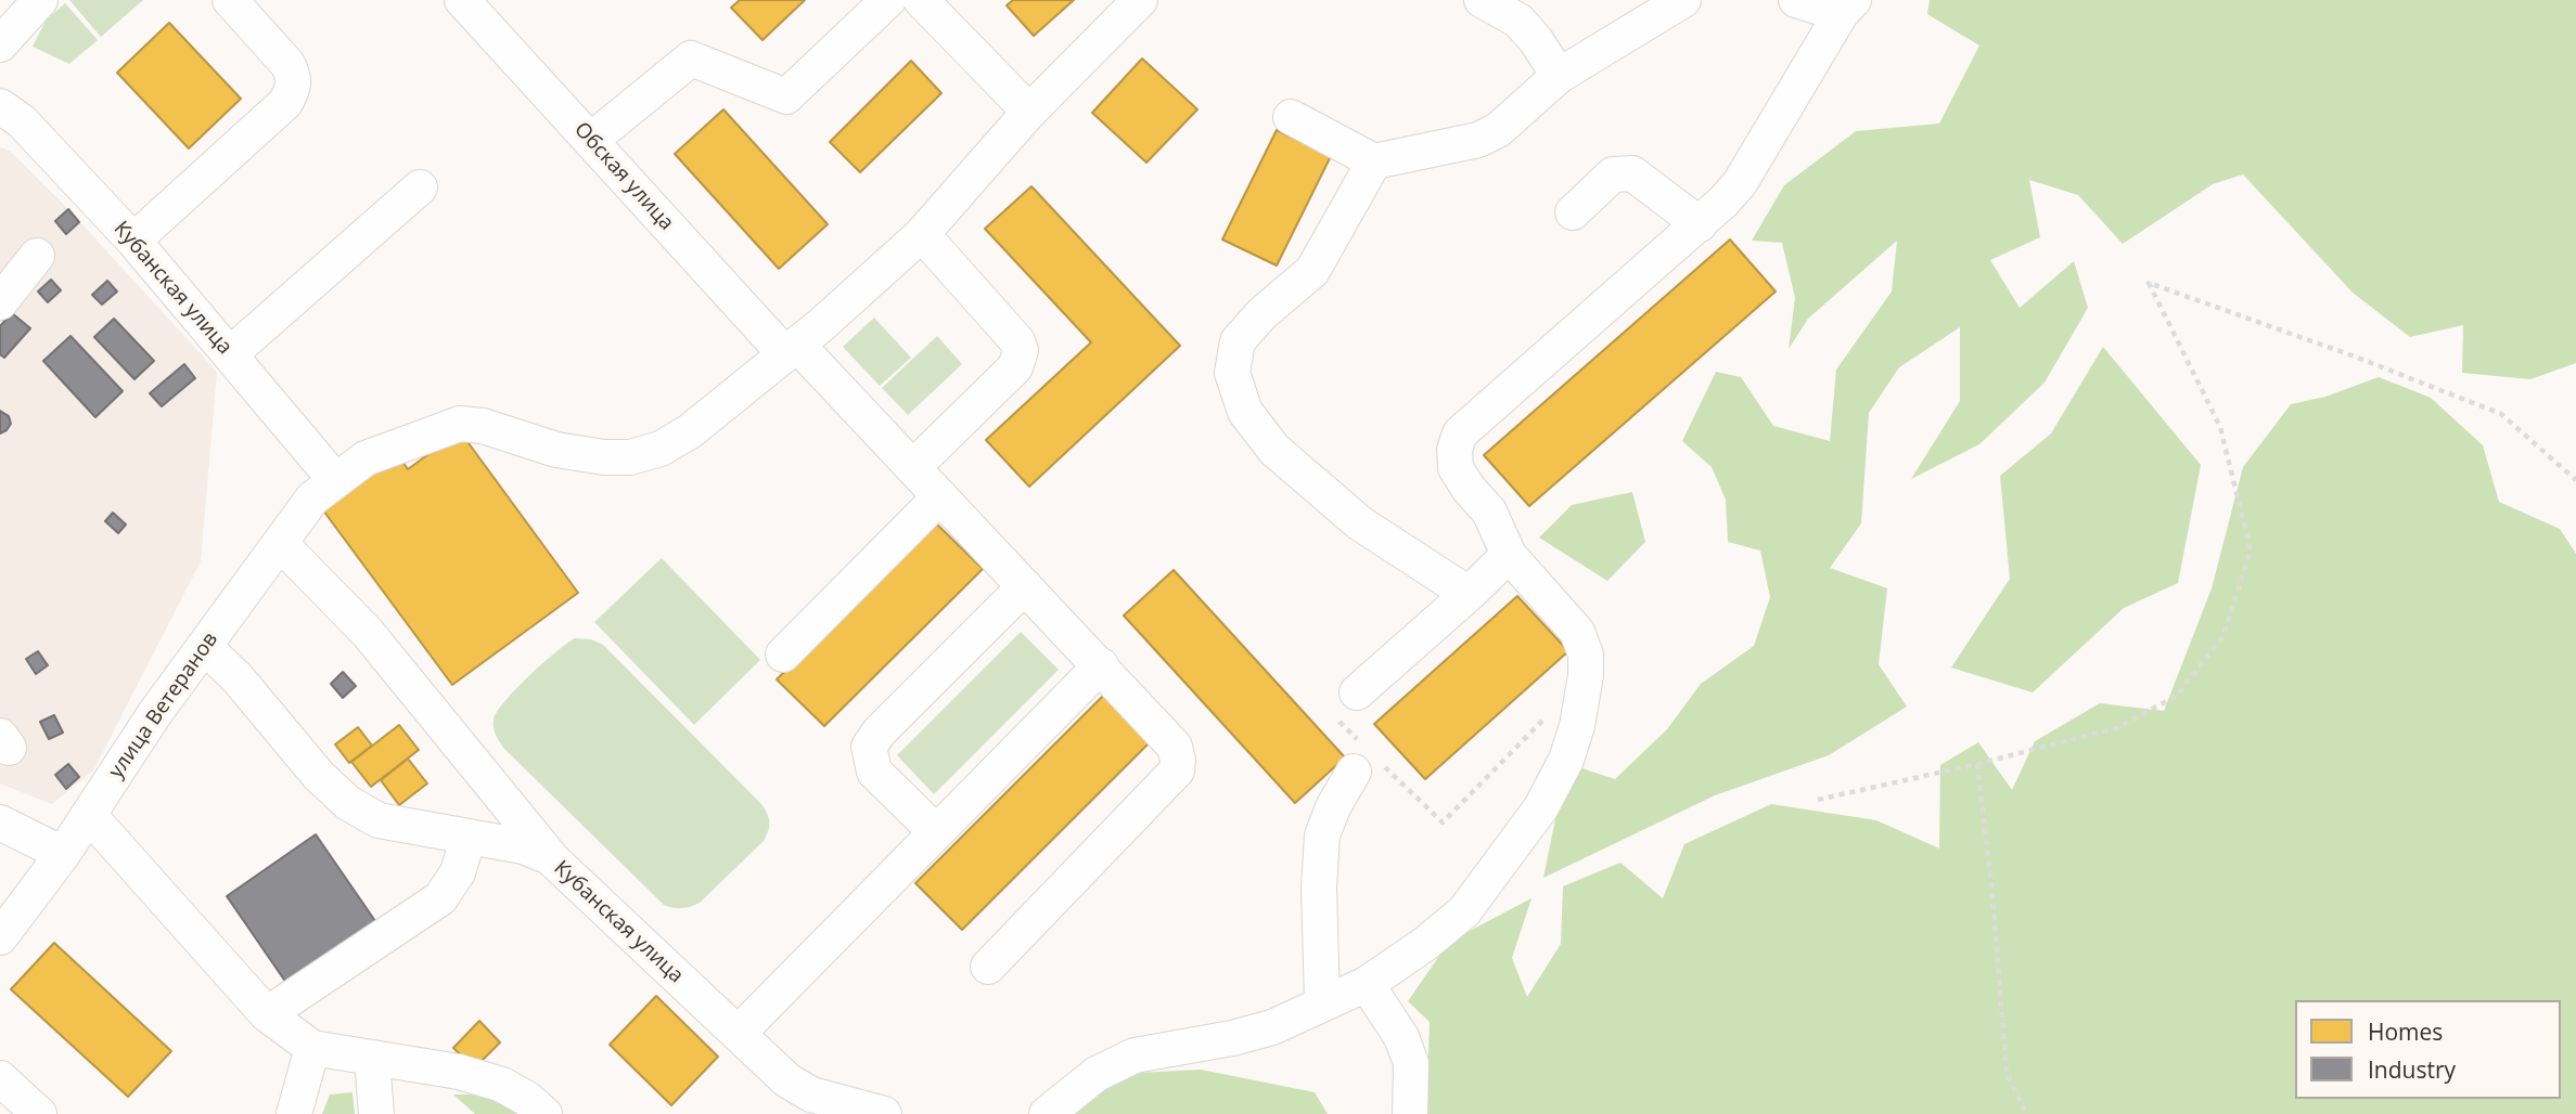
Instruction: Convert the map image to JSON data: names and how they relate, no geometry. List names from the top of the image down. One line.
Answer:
{"streets":{"street":["Обская улица","Кубанская улица","улица Ветеранов"]},"crossings":[["Обская улица","улица Ветеранов"],["Кубанская улица","улица Ветеранов"]],"legend":["Homes","Industry"]}
